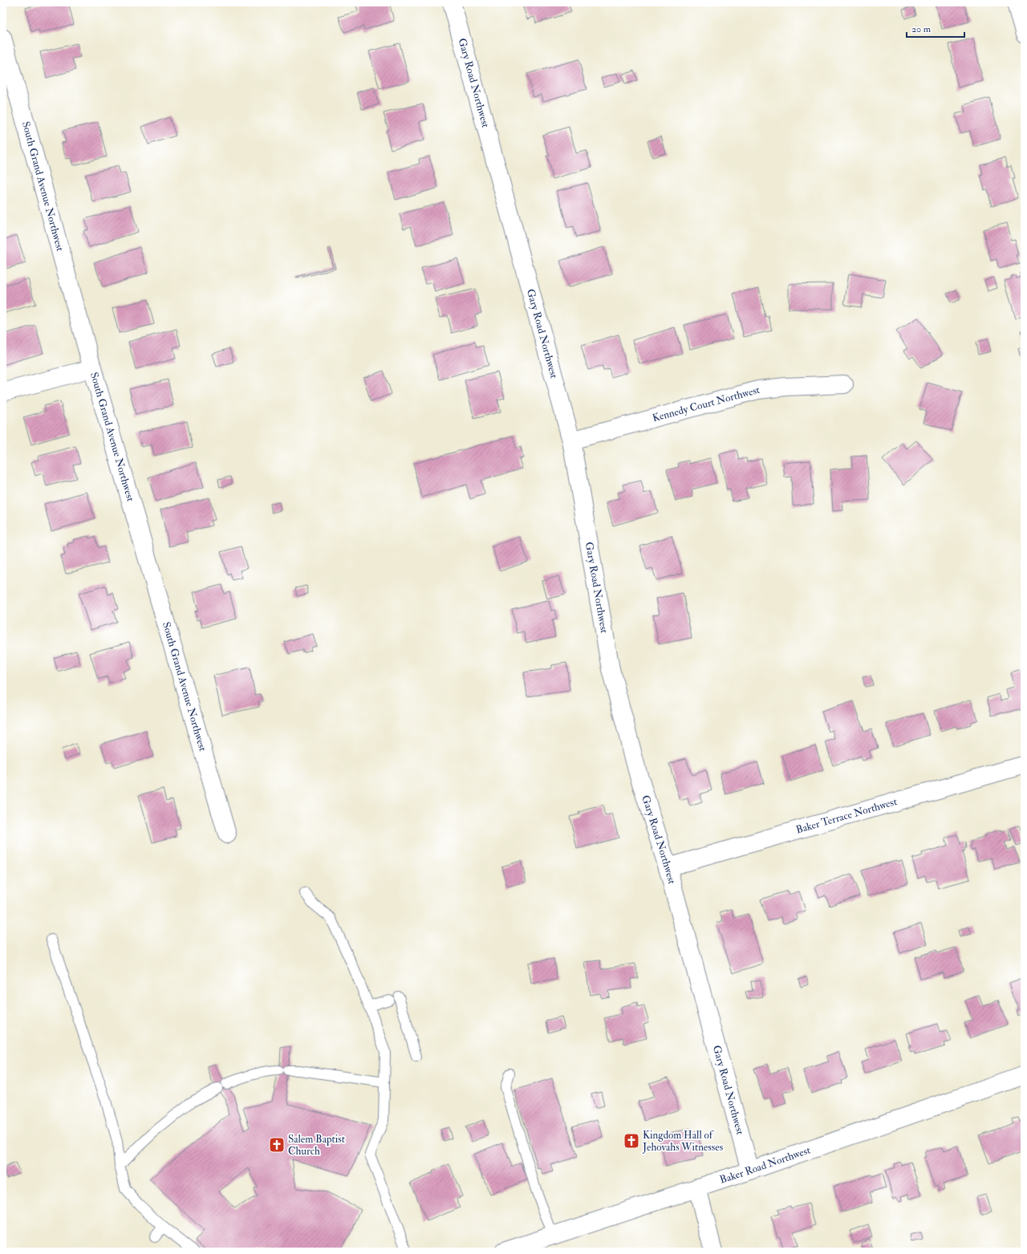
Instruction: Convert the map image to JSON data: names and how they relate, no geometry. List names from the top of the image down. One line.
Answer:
{"streets":{"street":["Gary Road Northwest","South Grand Avenue Northwest","Kennedy Court Northwest","Baker Terrace Northwest","Baker Road Northwest"]},"crossings":[["Gary Road Northwest","Kennedy Court Northwest"],["Gary Road Northwest","Baker Terrace Northwest"],["Gary Road Northwest","Baker Road Northwest"]],"places":{"church":["Kingdom Hall of Jehovahs Witnesses","Salem Baptist Church"]},"scale_bar":"20 m"}
